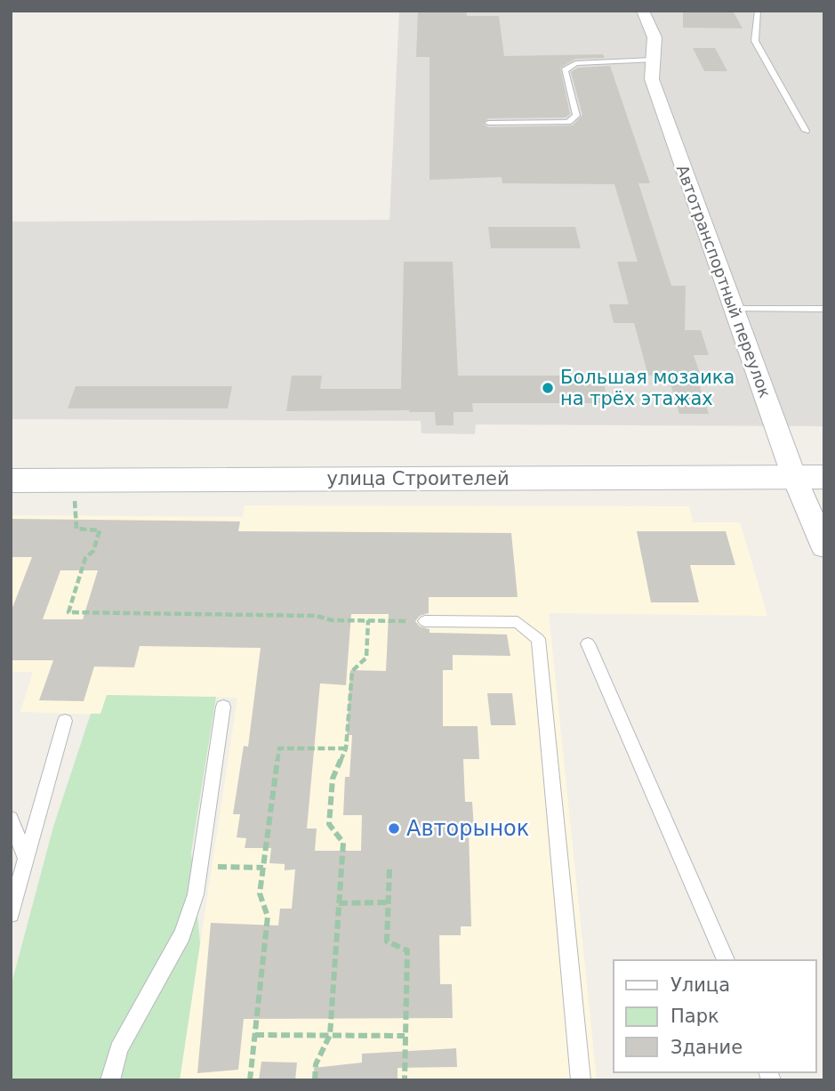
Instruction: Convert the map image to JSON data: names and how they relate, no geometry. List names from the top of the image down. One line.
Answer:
{"streets":{"street":["Автотранспортный переулок","улица Строителей"]},"crossings":[["Автотранспортный переулок","улица Строителей"]],"places":["Большая мозаика на трёх этажах","Авторынок"],"legend":["Улица","Парк","Здание"]}
